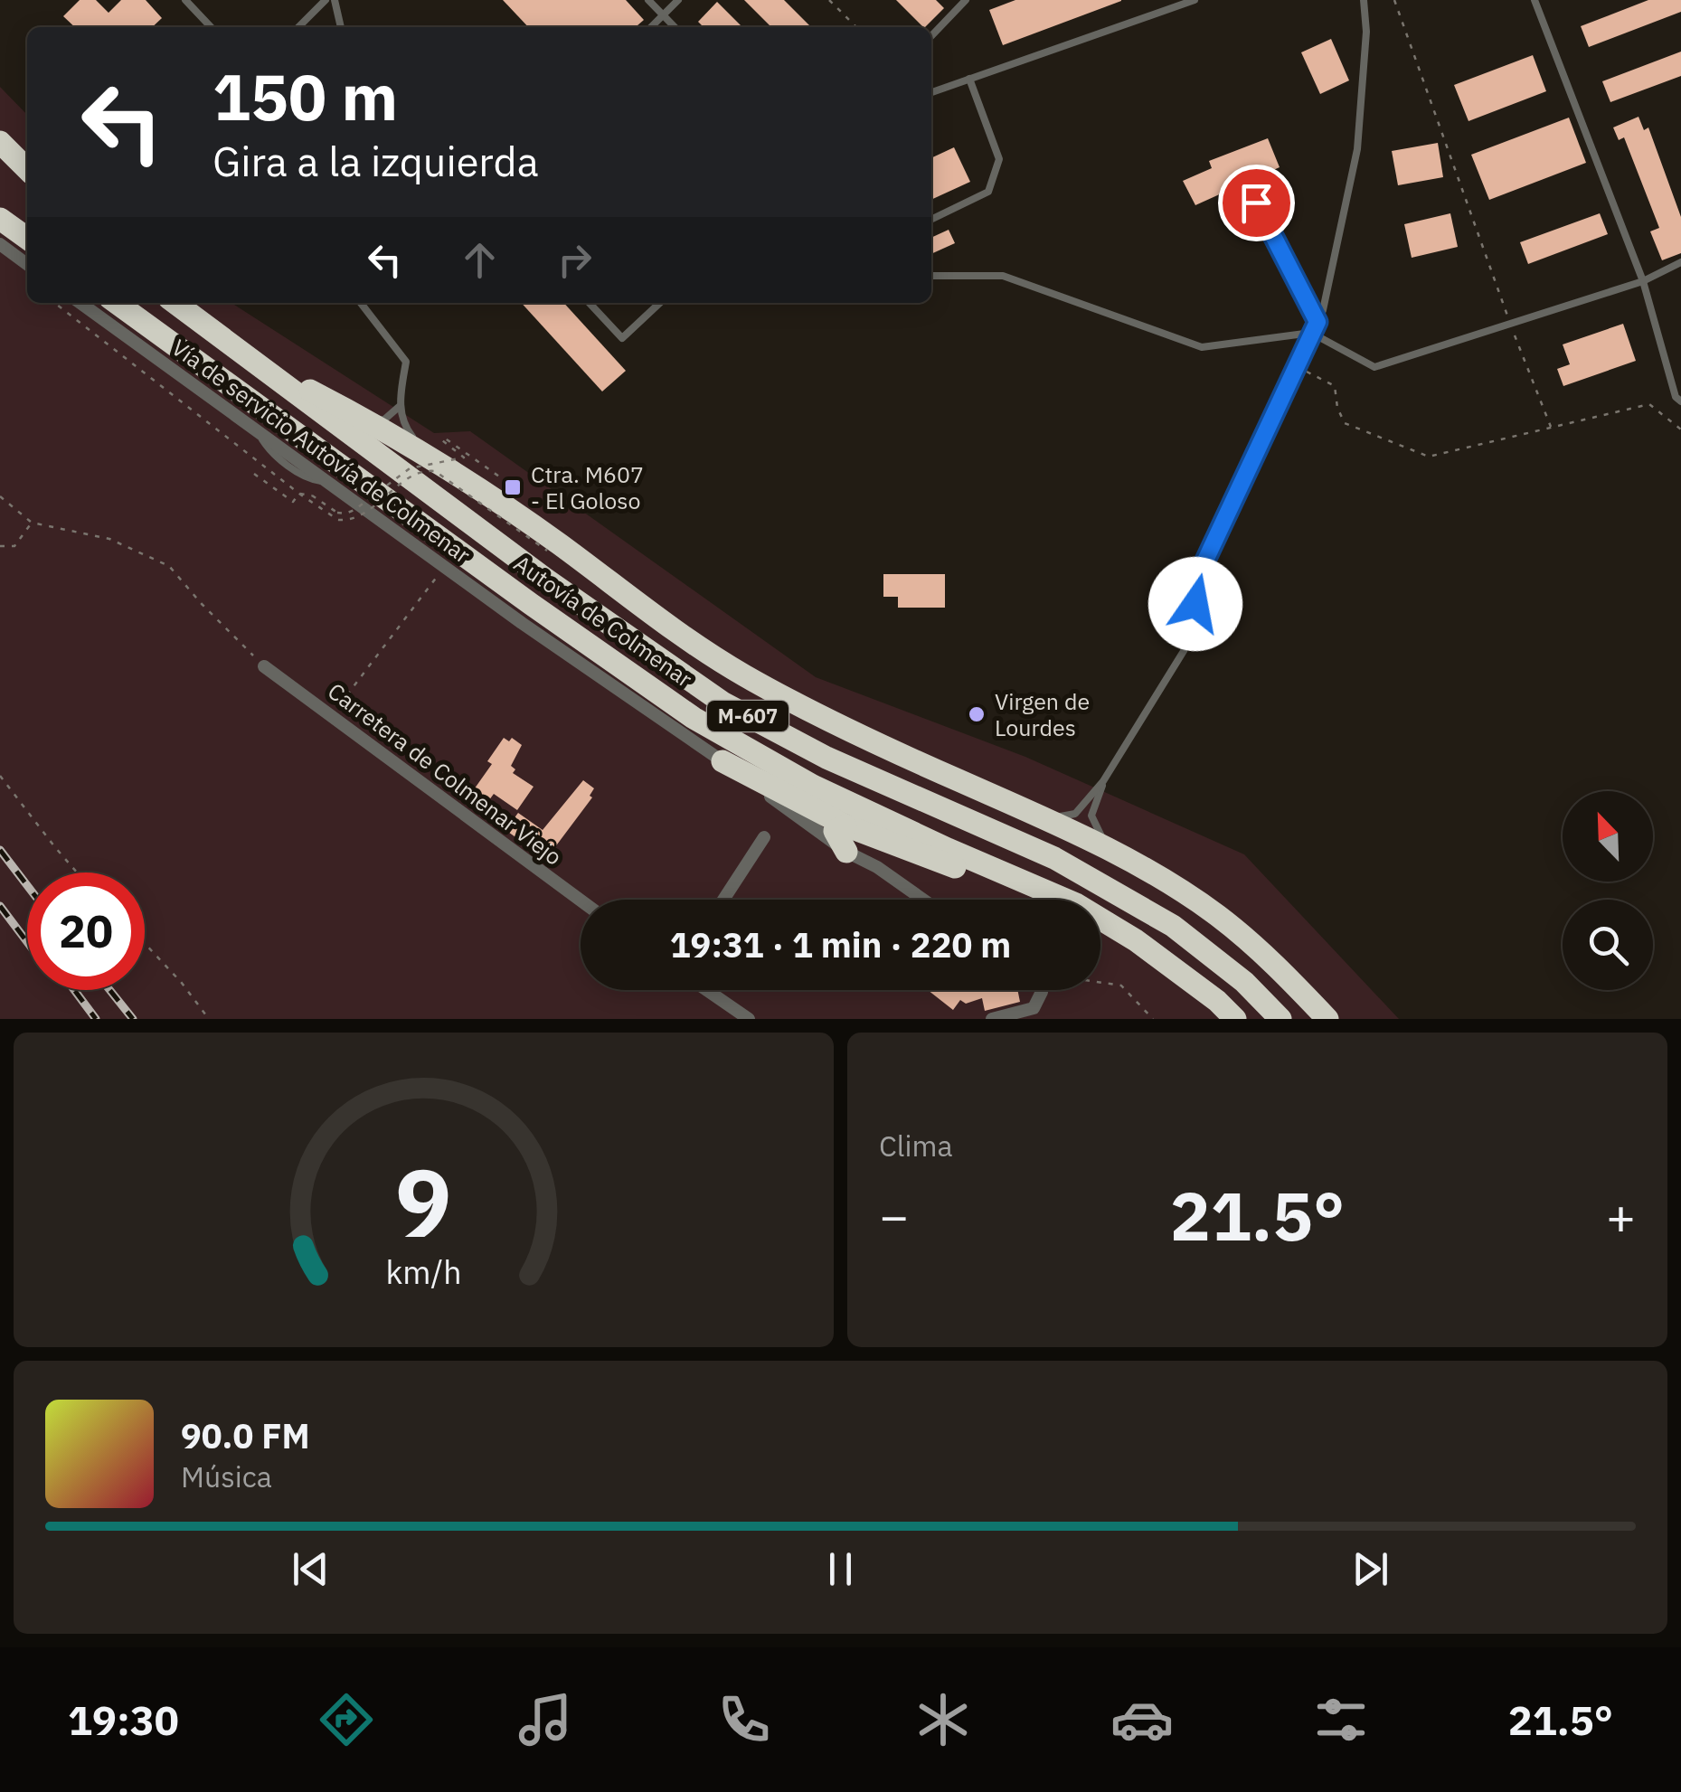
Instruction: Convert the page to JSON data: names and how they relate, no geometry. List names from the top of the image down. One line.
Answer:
{"streets":{"highway":["Autovía de Colmenar","M-607"],"street":["Vía de servicio Autovía de Colmenar","Carretera de Colmenar Viejo"]},"places":{"transit":["Ctra. M607 - El Goloso"],"other":["Virgen de Lourdes"]},"north":"top left","page":{"turn":["150 m","Gira a la izquierda"],"limit":"20","trip":"19:31 · 1 min · 220 m","tile":"Clima","heat":["−","21.5°","+"],"song":["90.0 FM","Música"],"tabs":["19:30","21.5°"],"gauge":["9","km/h"]}}
